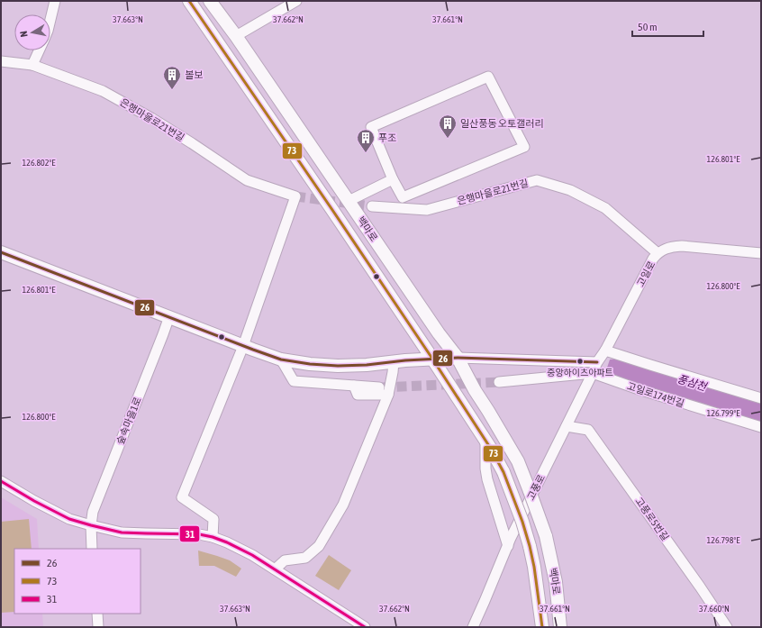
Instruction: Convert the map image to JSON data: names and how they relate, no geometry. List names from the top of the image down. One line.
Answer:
{"streets":{"main road":["백마로"],"street":["은행마을로21번길","고일로","고일로174번길","숲속마을1로","고풍로","고풍로5번길"]},"crossings":[["은행마을로21번길","고일로"],["고일로","고풍로"],["고일로174번길","고풍로"],["고풍로","고풍로5번길"]],"water":["풍삼천"],"places":{"building":["볼보","일산풍동 오토갤러리","푸조"],"other":["중앙하이츠아파트"]},"lines":["transit line 73","transit line 26","transit line 31"],"legend":["26","73","31"],"scale_bar":"50 m","north":"left","coordinates":["37.663°N","37.662°N","37.661°N","126.801°E","126.802°E","126.800°E","126.799°E","126.798°E","37.660°N"]}
